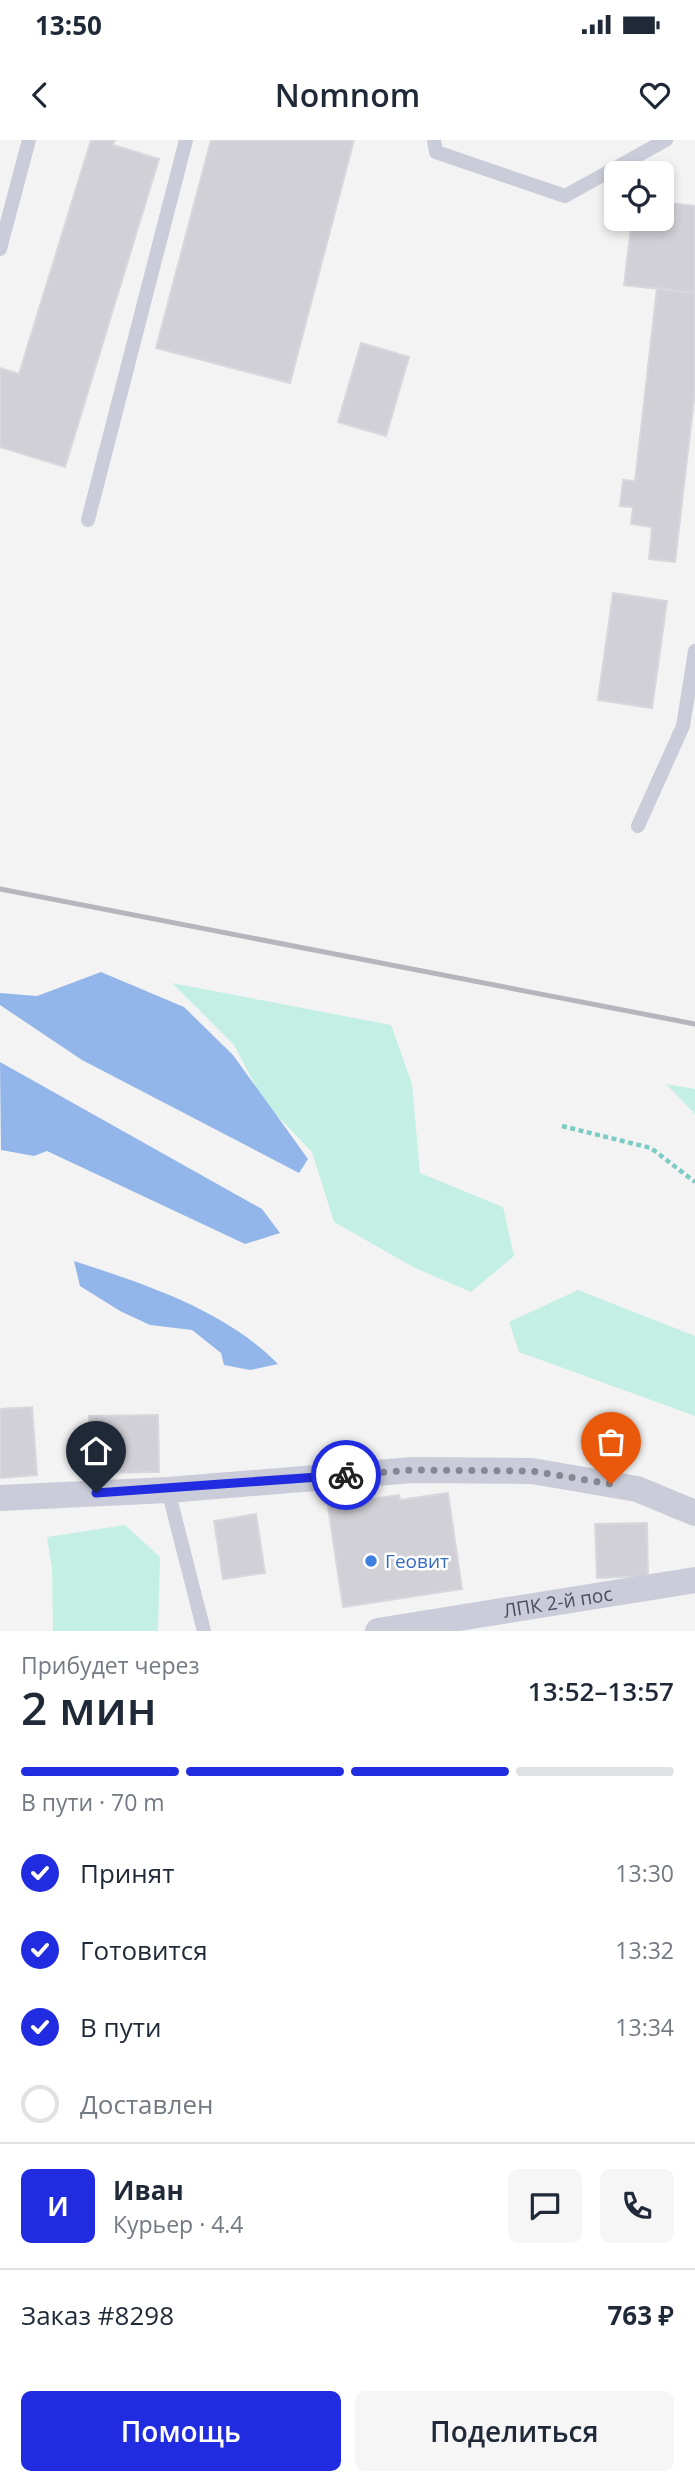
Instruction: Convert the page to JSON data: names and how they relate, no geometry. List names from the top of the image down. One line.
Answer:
{"streets":{"street":["ЛПК 2-й пос"]},"places":["Геовит"],"page":{"status":"13:50","header":"Nomnom","heading":["2 мин","Прибудет через","13:52–13:57"],"panel":["Иван","Курьер · 4.4","Заказ #8298","763 ₽"],"bar":"В пути · 70 m","list":[["Принят","13:30"],["Готовится","13:32"],["В пути","13:34"],"Доставлен"],"round":"И","buttons":["Помощь","Поделиться"]}}
